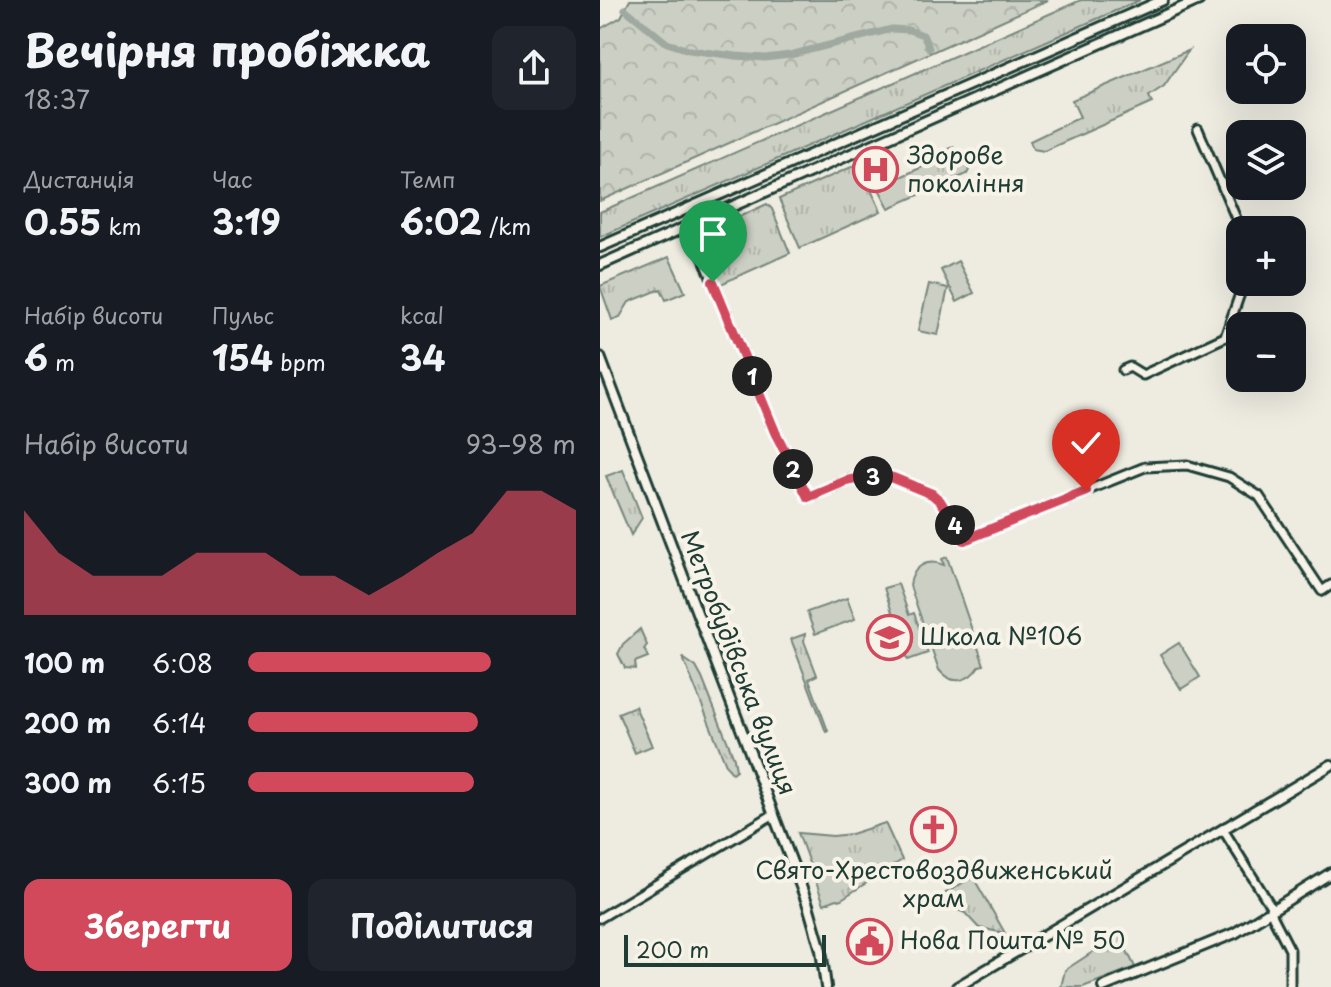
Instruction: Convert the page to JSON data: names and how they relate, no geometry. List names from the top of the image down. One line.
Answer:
{"streets":{"main road":["Метробудівська вулиця"]},"places":{"hospital":["Здорове покоління"],"school or university":["Школа №106"],"church":["Свято-Хрестовоздвиженський храм"],"public building":["Нова Пошта № 50"]},"scale_bar":"200 m","page":{"heading":["Вечірня пробіжка","18:37"],"map_buttons":["+","−"],"stats":[["Дистанція","0.55 km"],["Час","3:19"],["Темп","6:02 /km"],["Набір висоти","6 m"],["Пульс","154 bpm"],["kcal","34"]],"pins":["1","2","3","4"],"chart":["Набір висоти","93–98 m"],"list":[{"name":"100 m","note":"6:08"},{"name":"200 m","note":"6:14"},{"name":"300 m","note":"6:15"}],"buttons":["Зберегти","Поділитися"],"scale":"200 m"}}
